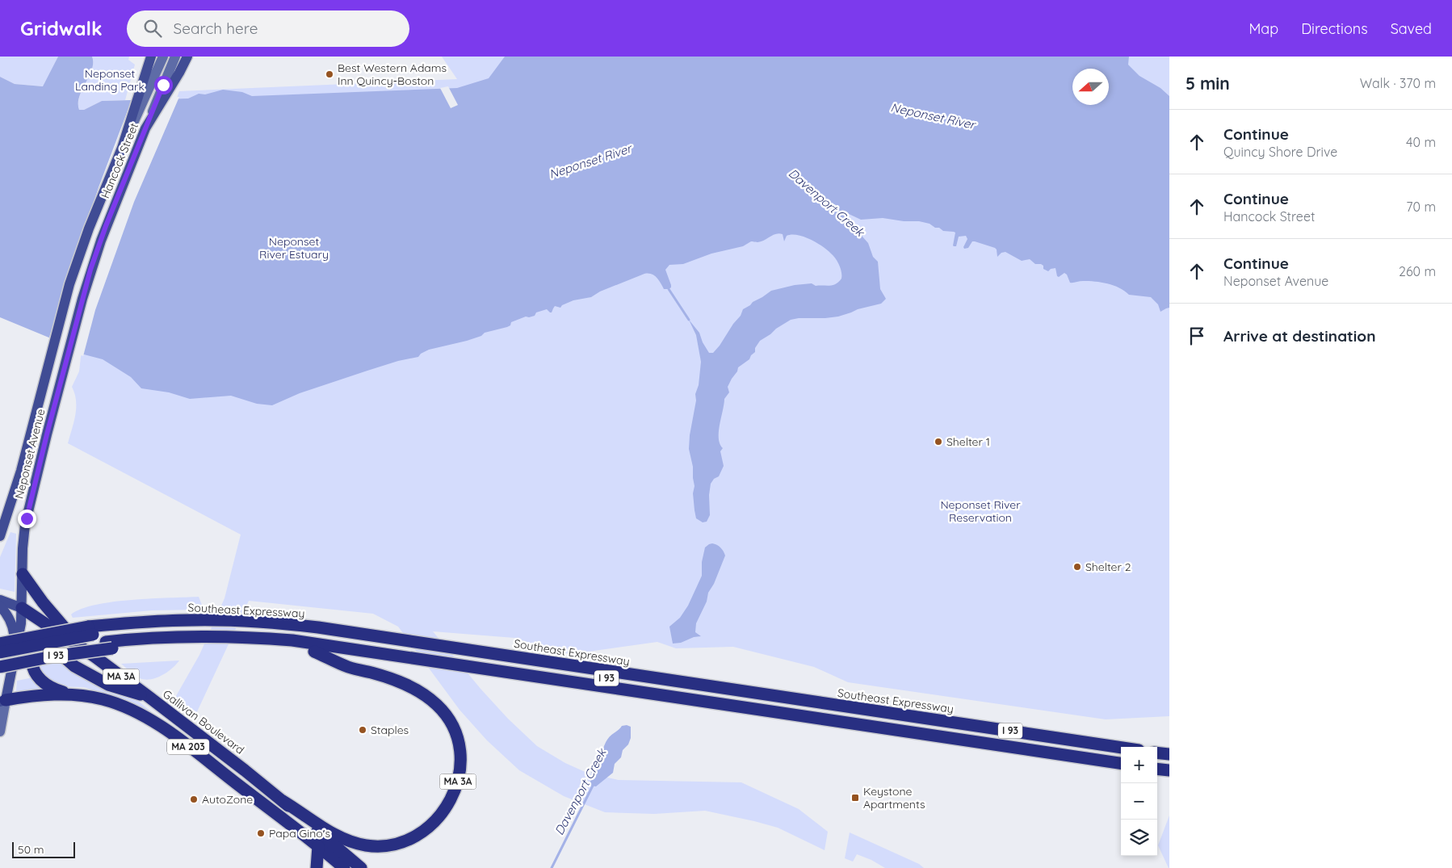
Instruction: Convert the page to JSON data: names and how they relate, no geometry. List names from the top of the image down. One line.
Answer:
{"streets":{"highway":["Southeast Expressway","I 93","MA 3A","Gallivan Boulevard","MA 203"],"main road":["Hancock Street","Neponset Avenue"]},"crossings":[["Hancock Street","Neponset Avenue"],["Neponset Avenue","MA 3A"],["Neponset Avenue","Gallivan Boulevard"],["Neponset Avenue","MA 203"],["Southeast Expressway","I 93"],["Southeast Expressway","MA 3A"],["MA 3A","Gallivan Boulevard"]],"water":["Neponset River","Davenport Creek"],"parks":["Neponset Landing Park","Neponset River Estuary","Neponset River Reservation"],"places":{"other":["Best Western Adams Inn Quincy-Boston","Shelter 1","Shelter 2","Staples","AutoZone","Papa Gino's"],"transit":["Keystone Apartments"]},"scale_bar":"50 m","north":"left","page":{"header":"Gridwalk","search":"Search here","nav":["Map","Directions","Saved"],"heading":["5 min","Walk · 370 m"],"list":[["Continue","Quincy Shore Drive","40 m"],["Continue","Hancock Street","70 m"],["Continue","Neponset Avenue","260 m"],"Arrive at destination"],"map_buttons":["+","−"],"scale":"50 m"}}
